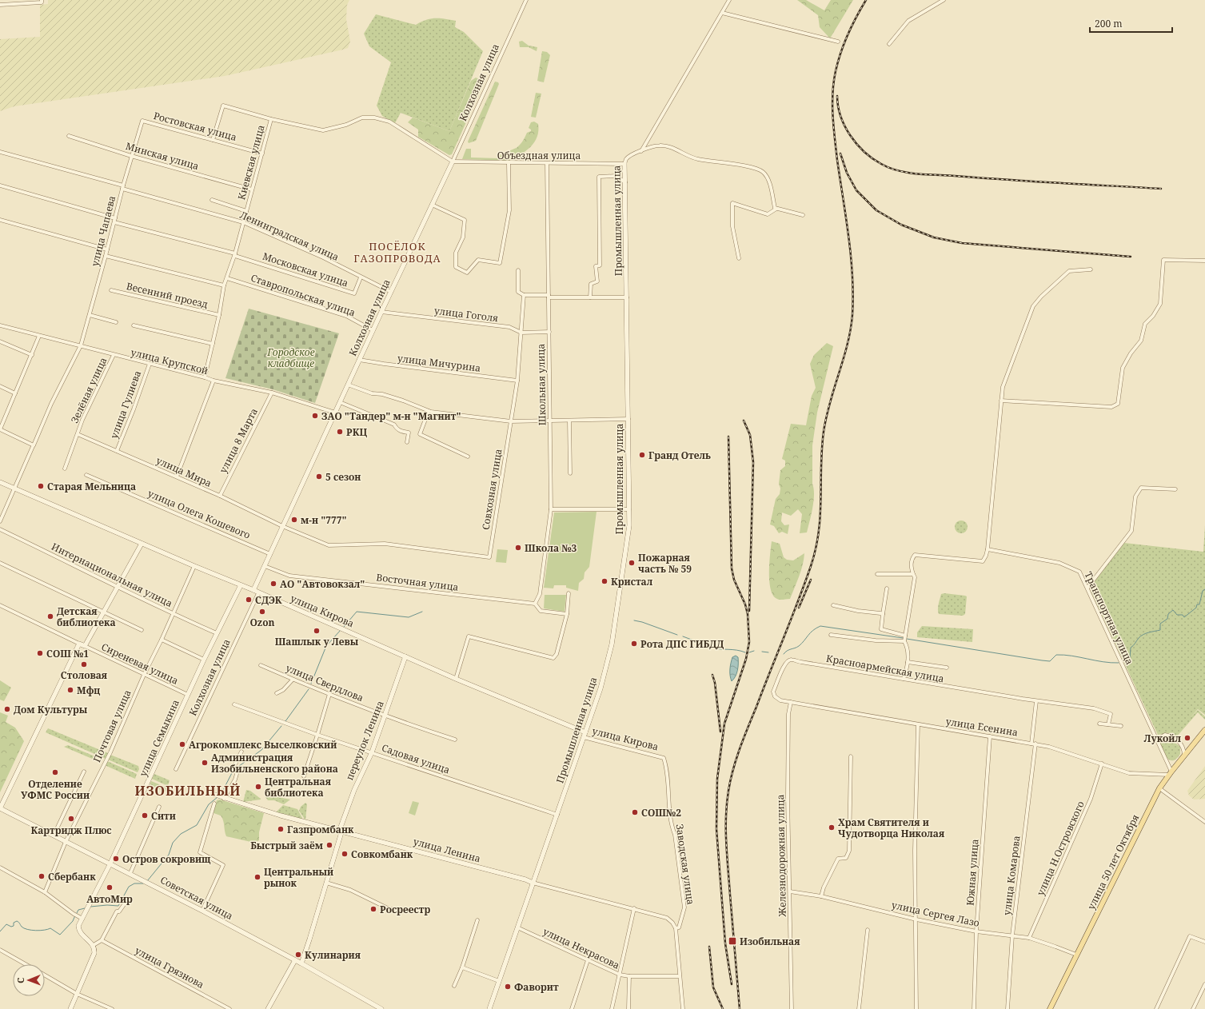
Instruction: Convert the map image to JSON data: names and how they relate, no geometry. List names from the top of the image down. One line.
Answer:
{"streets":{"main road":["улица 50 лет Октября"],"street":["Колхозная улица","Ростовская улица","Объездная улица","Минская улица","Киевская улица","Промышленная улица","улица Чапаева","Ленинградская улица","Московская улица","Весенний проезд","Ставропольская улица","улица Гоголя","улица Крупской","улица Мичурина","Школьная улица","Зелёная улица","улица Гулиева","улица 8 Марта","улица Мира","Совхозная улица","улица Олега Кошевого","Интернациональная улица","Восточная улица","улица Кирова","Транспортная улица","Сиреневая улица","Красноармейская улица","улица Свердлова","Почтовая улица","улица Есенина","улица Семыкина","переулок Ленина","Садовая улица","улица Н.Островского","улица Ленина","Железнодорожная улица","Заводская улица","Южная улица","улица Комарова","Советская улица","улица Сергея Лазо","улица Некрасова","улица Грязнова"]},"crossings":[["Колхозная улица","Объездная улица"],["Колхозная улица","Ленинградская улица"],["Колхозная улица","Ставропольская улица"],["Колхозная улица","улица Гоголя"],["Колхозная улица","улица Крупской"],["Колхозная улица","улица Мичурина"],["Колхозная улица","улица Мира"],["Колхозная улица","улица Олега Кошевого"],["Колхозная улица","Восточная улица"],["Колхозная улица","улица Кирова"],["Ростовская улица","Киевская улица"],["Ростовская улица","улица Чапаева"],["Объездная улица","Промышленная улица"],["Объездная улица","Школьная улица"],["Минская улица","Киевская улица"],["Минская улица","улица Чапаева"],["Киевская улица","Ленинградская улица"],["Киевская улица","Московская улица"],["Киевская улица","Весенний проезд"],["Киевская улица","Ставропольская улица"],["Киевская улица","улица Крупской"],["Промышленная улица","улица Кирова"],["Промышленная улица","Садовая улица"],["Промышленная улица","улица Ленина"],["Промышленная улица","улица Некрасова"],["улица Чапаева","Ленинградская улица"],["улица Чапаева","Московская улица"],["улица Чапаева","улица Крупской"],["Ленинградская улица","Московская улица"],["улица Гоголя","Школьная улица"],["улица Гоголя","Совхозная улица"],["улица Крупской","Зелёная улица"],["улица Крупской","улица Гулиева"],["улица Крупской","улица 8 Марта"],["улица Мичурина","Совхозная улица"],["Школьная улица","Восточная улица"],["Зелёная улица","улица Мира"],["улица Гулиева","улица Мира"],["улица 8 Марта","улица Мира"],["улица Мира","Совхозная улица"],["Интернациональная улица","Почтовая улица"],["Интернациональная улица","улица Семыкина"],["улица Кирова","Почтовая улица"],["улица Кирова","улица Семыкина"],["улица Кирова","переулок Ленина"],["улица Кирова","Заводская улица"],["Транспортная улица","улица Есенина"],["Транспортная улица","улица 50 лет Октября"],["Сиреневая улица","Почтовая улица"],["Сиреневая улица","улица Семыкина"],["Красноармейская улица","улица Есенина"],["Красноармейская улица","Железнодорожная улица"],["улица Свердлова","переулок Ленина"],["Почтовая улица","Советская улица"],["улица Есенина","улица Н.Островского"],["улица Есенина","Железнодорожная улица"],["улица Есенина","улица 50 лет Октября"],["улица Есенина","Южная улица"],["улица Есенина","улица Комарова"],["улица Семыкина","Советская улица"],["переулок Ленина","Садовая улица"],["переулок Ленина","улица Ленина"],["переулок Ленина","Советская улица"],["улица Н.Островского","улица Сергея Лазо"],["улица Ленина","Заводская улица"],["Железнодорожная улица","улица Сергея Лазо"],["улица 50 лет Октября","улица Сергея Лазо"],["Южная улица","улица Сергея Лазо"],["улица Комарова","улица Сергея Лазо"]],"districts":["ПОСЁЛОК ГАЗОПРОВОДА","ИЗОБИЛЬНЫЙ"],"parks":["Городское кладбище"],"places":{"other":["ЗАО \"Тандер\" м-н \"Магнит\"","РКЦ","Гранд Отель","5 сезон","Старая Мельница","м-н \"777\"","Школа №3","Пожарная часть № 59","Кристал","АО \"Автовокзал\"","СДЭК","Ozon","Детская библиотека","Шашлык у Левы","Рота ДПС ГИБДД","СОШ №1","Столовая","Мфц","Дом Культуры","Лукойл","Агрокомплекс Выселковский","Администрация Изобильненского района","Отделение УФМС России","Центральная библиотека","СОШ№2","Сити","Картридж Плюс","Храм Святителя и Чудотворца Николая","Газпромбанк","Быстрый заём","Совкомбанк","Остров сокровищ","Сбербанк","Центральный рынок","АвтоМир","Росреестр","Кулинария","Фаворит"],"transit":["Изобильная"]},"scale_bar":"200 m","north":"left"}
